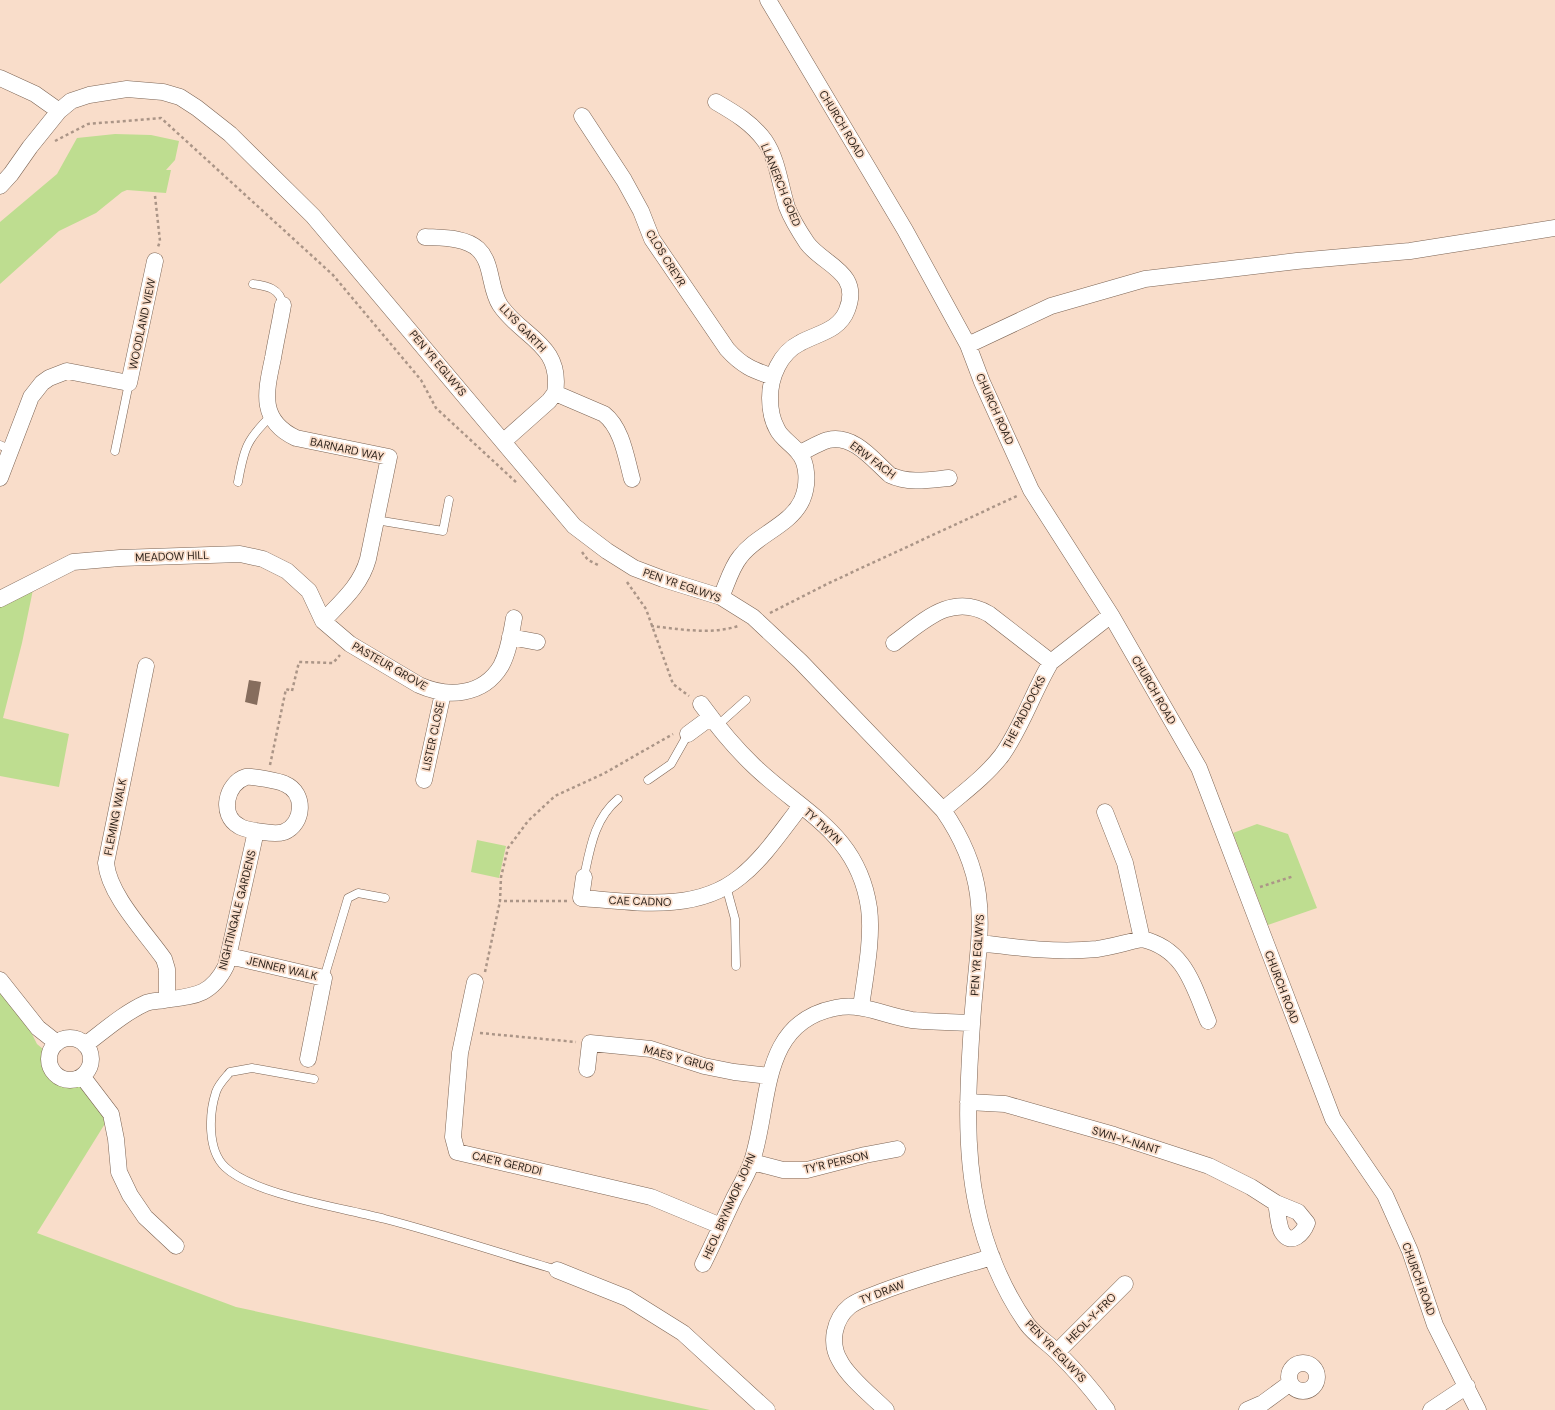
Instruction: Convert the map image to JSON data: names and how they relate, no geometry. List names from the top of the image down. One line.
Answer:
{"streets":{"street":["CHURCH ROAD","LLANERCH GOED","CLOS CREYR","WOODLAND VIEW","LLYS GARTH","PEN YR EGLWYS","BARNARD WAY","ERW FACH","MEADOW HILL","PASTEUR GROVE","THE PADDOCKS","LISTER CLOSE","FLEMING WALK","TY TWYN","CAE CADNO","NIGHTINGALE GARDENS","JENNER WALK","MAES Y GRUG","SWN-Y-NANT","TY'R PERSON","CAE'R GERDDI","HEOL BRYNMOR JOHN","TY DRAW","HEOL-Y-FRO"]},"crossings":[["CHURCH ROAD","THE PADDOCKS"],["LLANERCH GOED","CLOS CREYR"],["LLANERCH GOED","PEN YR EGLWYS"],["LLANERCH GOED","ERW FACH"],["PEN YR EGLWYS","THE PADDOCKS"],["PEN YR EGLWYS","SWN-Y-NANT"],["PEN YR EGLWYS","HEOL BRYNMOR JOHN"],["PEN YR EGLWYS","TY DRAW"],["PEN YR EGLWYS","HEOL-Y-FRO"],["BARNARD WAY","MEADOW HILL"],["BARNARD WAY","PASTEUR GROVE"],["MEADOW HILL","PASTEUR GROVE"],["PASTEUR GROVE","LISTER CLOSE"],["FLEMING WALK","NIGHTINGALE GARDENS"],["TY TWYN","CAE CADNO"],["TY TWYN","HEOL BRYNMOR JOHN"],["NIGHTINGALE GARDENS","JENNER WALK"],["MAES Y GRUG","HEOL BRYNMOR JOHN"],["TY'R PERSON","HEOL BRYNMOR JOHN"],["CAE'R GERDDI","HEOL BRYNMOR JOHN"]]}
